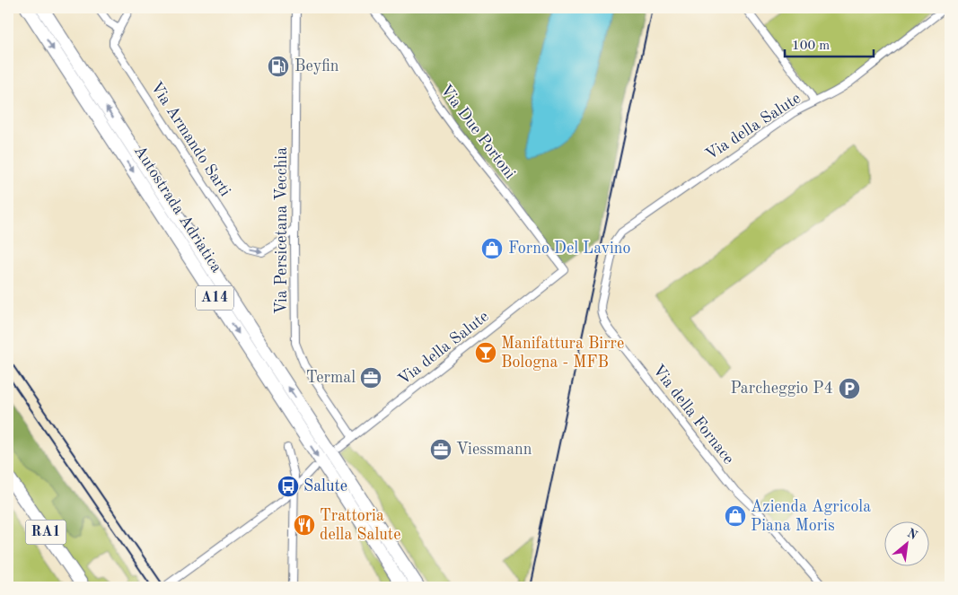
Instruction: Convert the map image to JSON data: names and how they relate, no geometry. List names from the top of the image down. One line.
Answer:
{"streets":{"highway":["Autostrada Adriatica","A14","RA1"],"street":["Via della Salute","Via Due Portoni","Via Armando Sarti","Via Persicetana Vecchia","Via della Fornace"]},"crossings":[["Via della Salute","Via Due Portoni"],["Via della Salute","Via Persicetana Vecchia"],["Via della Salute","Via della Fornace"],["Via Armando Sarti","Via Persicetana Vecchia"]],"one_way":["Via Armando Sarti"],"places":{"fuel station":["Beyfin"],"shop":["Forno Del Lavino","Azienda Agricola Piana Moris"],"bar":["Manifattura Birre Bologna - MFB"],"office":["Termal","Viessmann"],"parking":["Parcheggio P4"],"bus stop":["Salute"],"restaurant":["Trattoria della Salute"]},"scale_bar":"100 m","north":"top right"}
